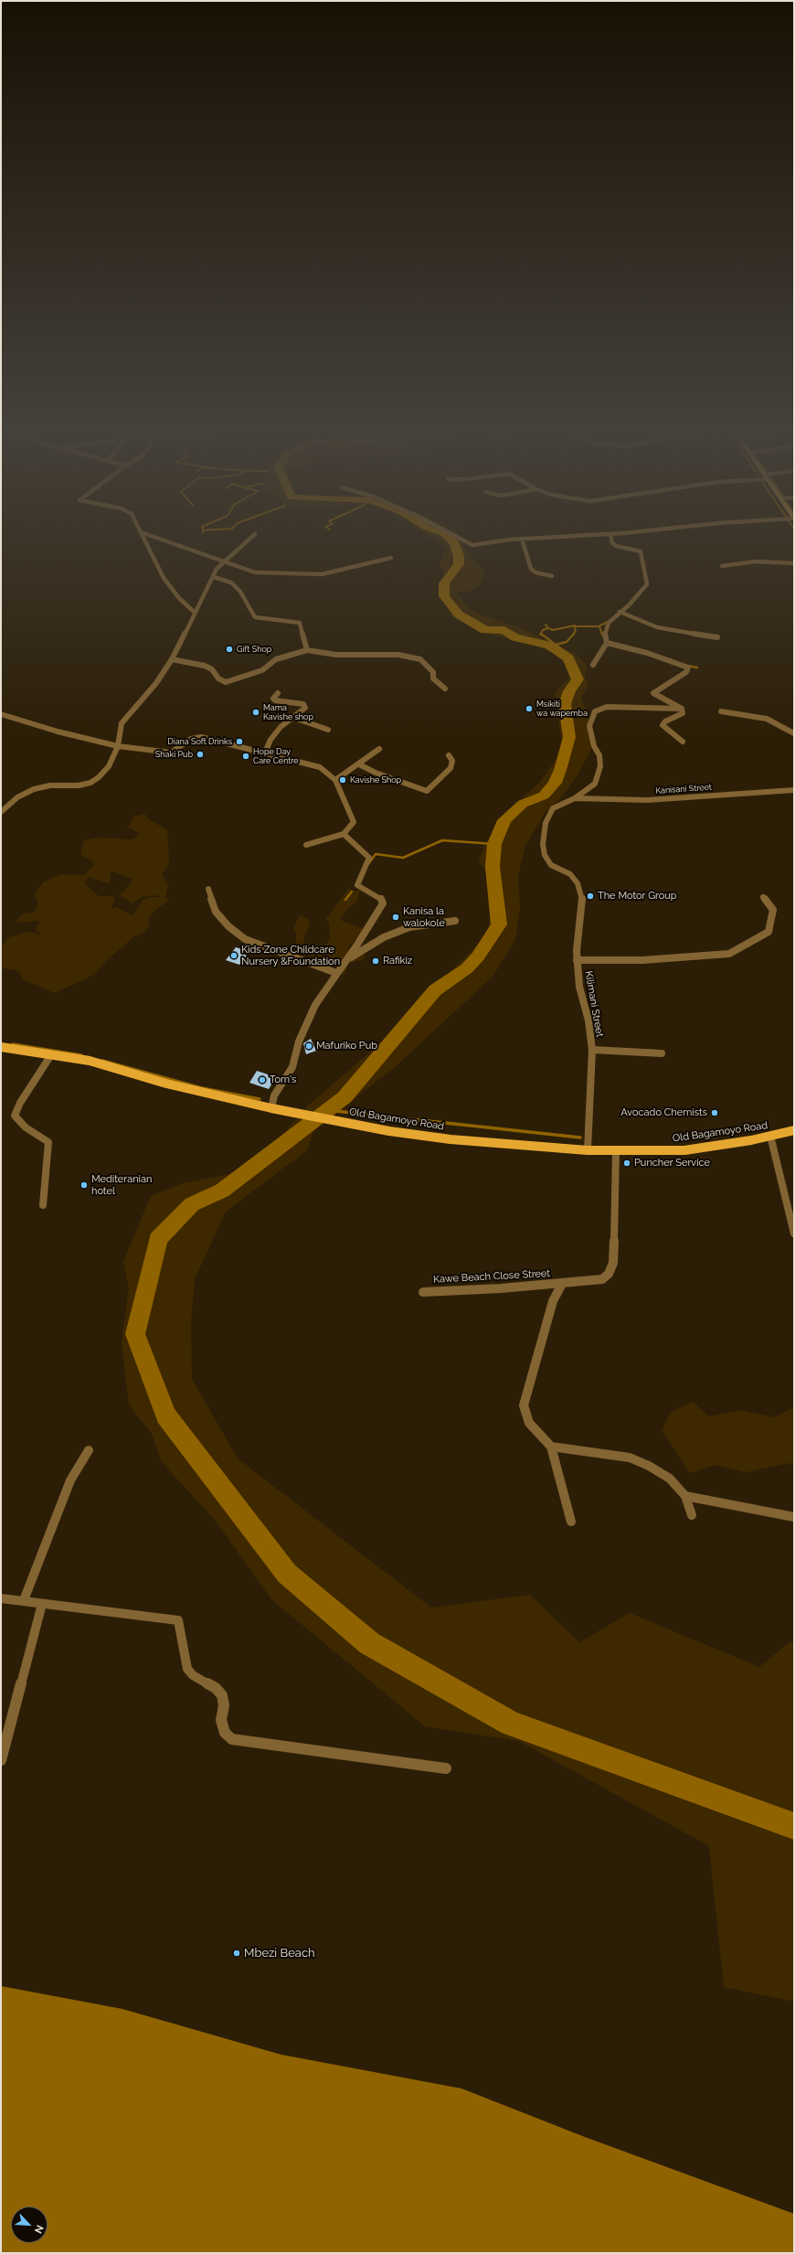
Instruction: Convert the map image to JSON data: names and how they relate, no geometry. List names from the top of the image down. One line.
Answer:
{"streets":{"main road":["Old Bagamoyo Road"],"street":["Kanisani Street","Kilimani Street","Kawe Beach Close Street"]},"crossings":[["Kanisani Street","Kilimani Street"],["Kilimani Street","Old Bagamoyo Road"],["Old Bagamoyo Road","Kawe Beach Close Street"]],"places":["Gift Shop","Msikiti wa wapemba","Mama Kavishe shop","Diana Soft Drinks","Shaki Pub","Hope Day Care Centre","Kavishe Shop","The Motor Group","Kanisa la walokole","Kids Zone Childcare Nursery &Foundation","Rafikiz","Mafuriko Pub","Tom's","Avocado Chemists","Puncher Service","Mediteranian hotel","Mbezi Beach"],"north":"bottom right"}
